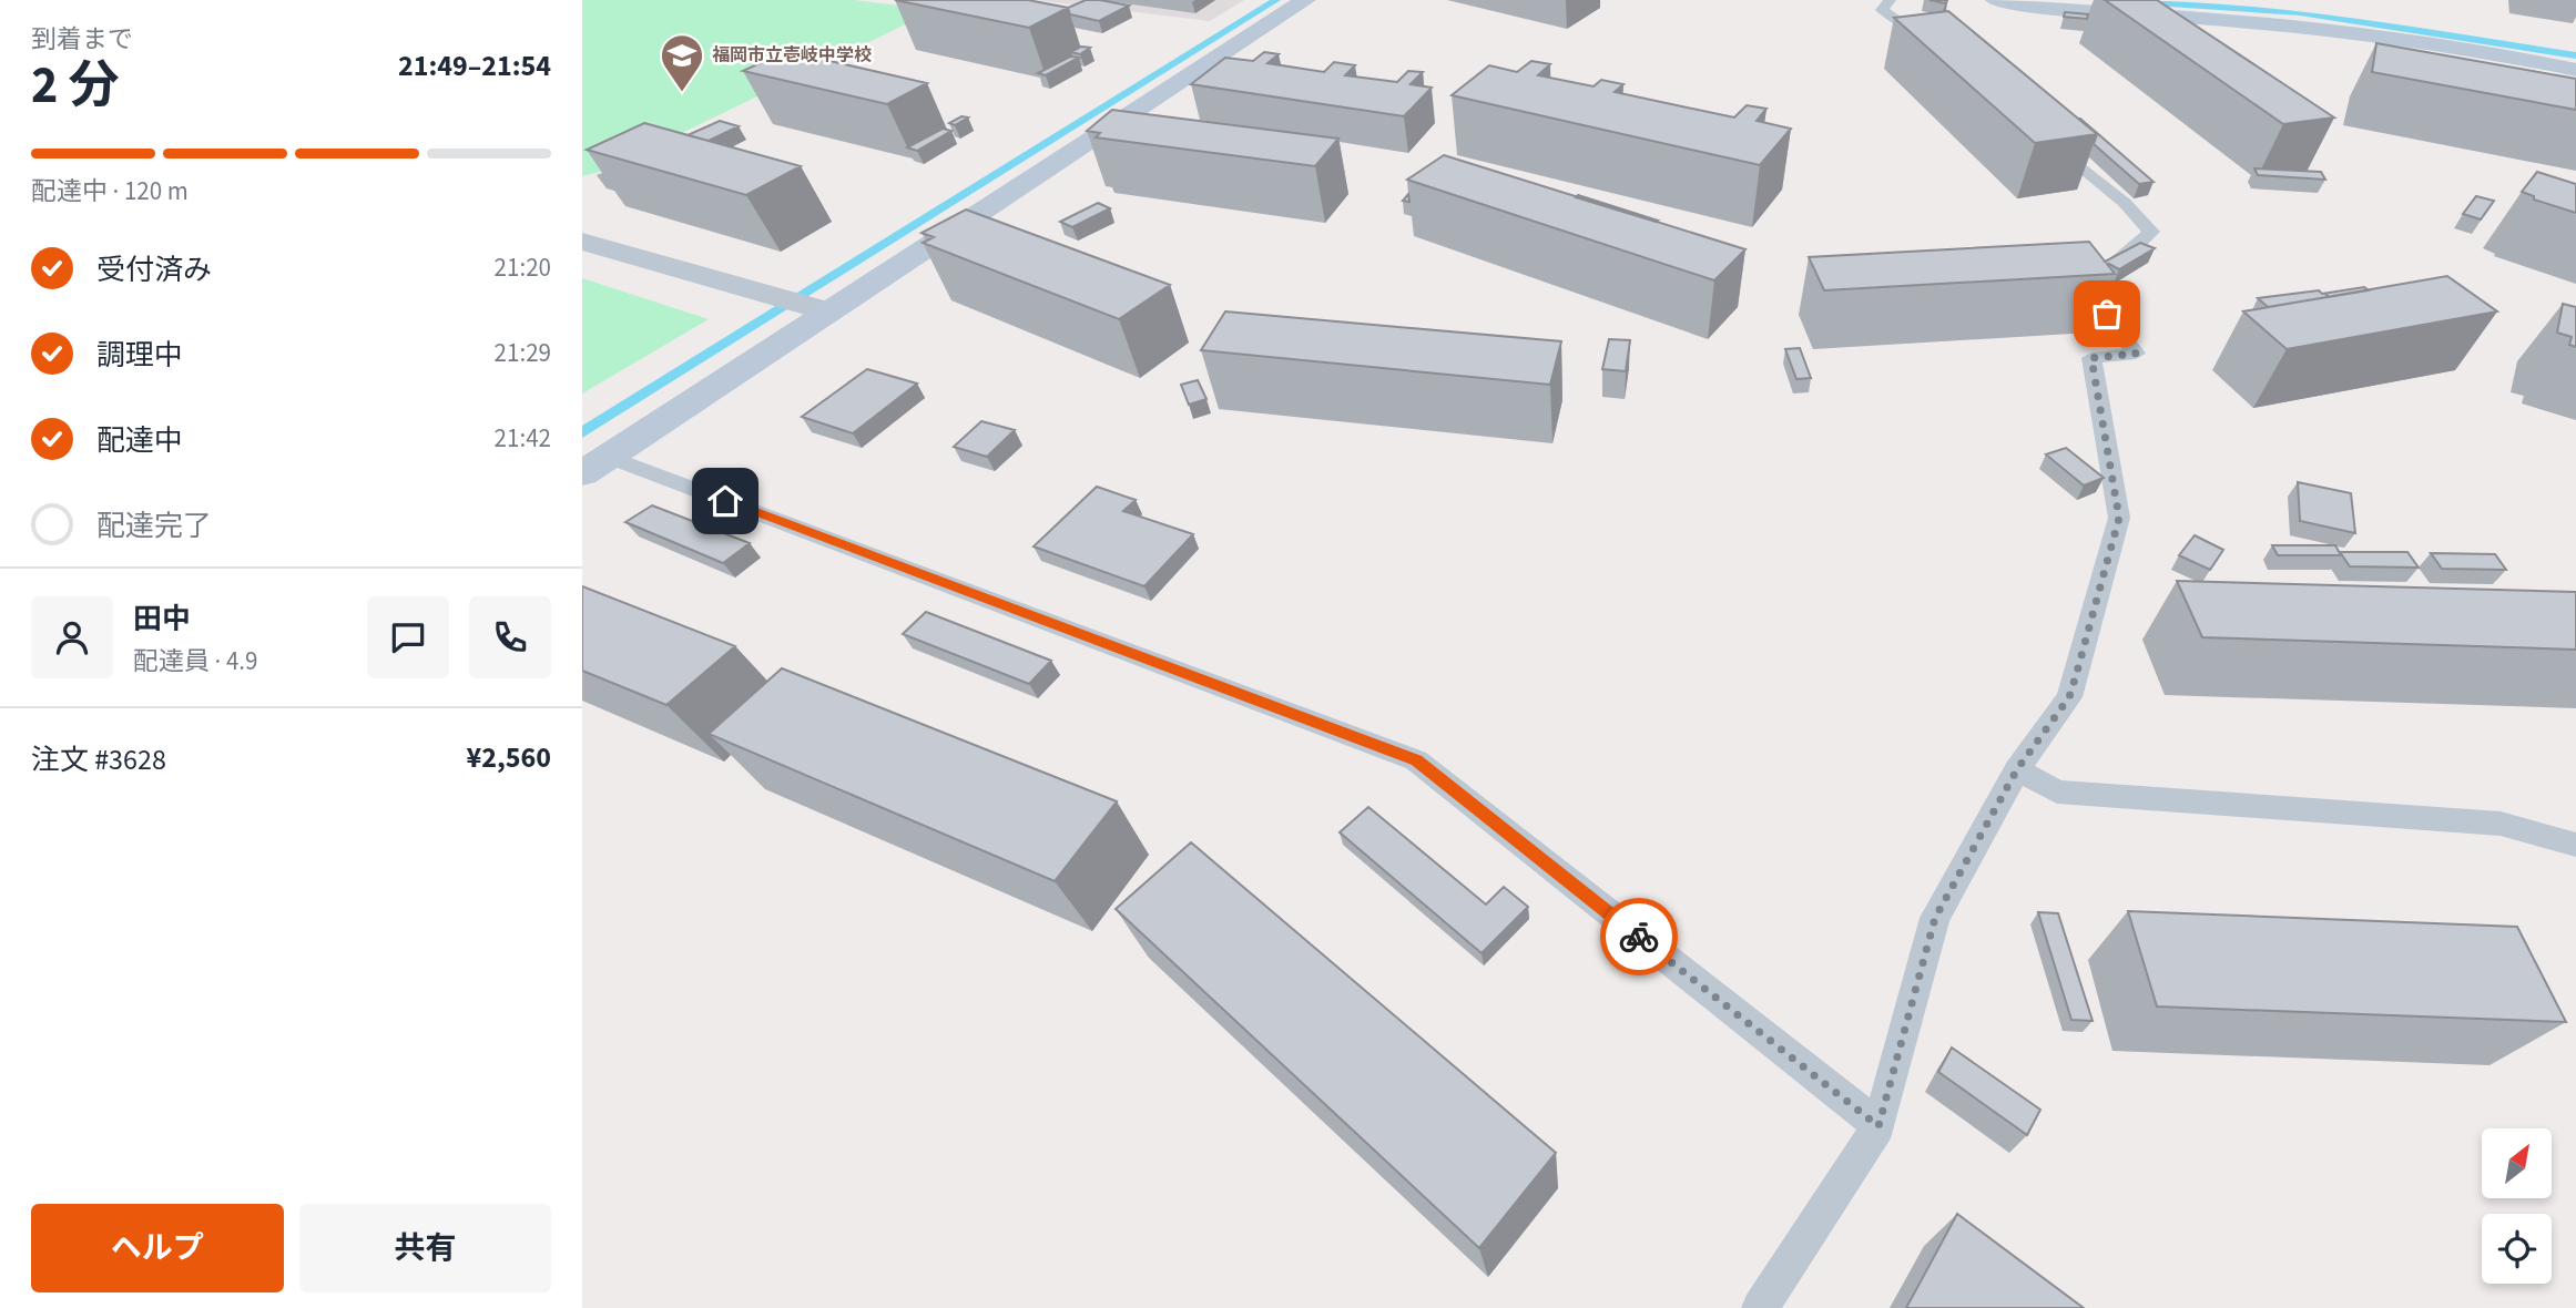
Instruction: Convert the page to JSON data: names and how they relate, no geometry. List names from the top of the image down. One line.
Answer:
{"places":{"school or university":["福岡市立壱岐中学校"]},"north":"top right","page":{"heading":["2 分","到着まで","21:49–21:54"],"panel":["田中","配達員 · 4.9","注文 #3628","¥2,560"],"bar":"配達中 · 120 m","list":[["受付済み","21:20"],["調理中","21:29"],["配達中","21:42"],"配達完了"],"buttons":["ヘルプ","共有"]}}
